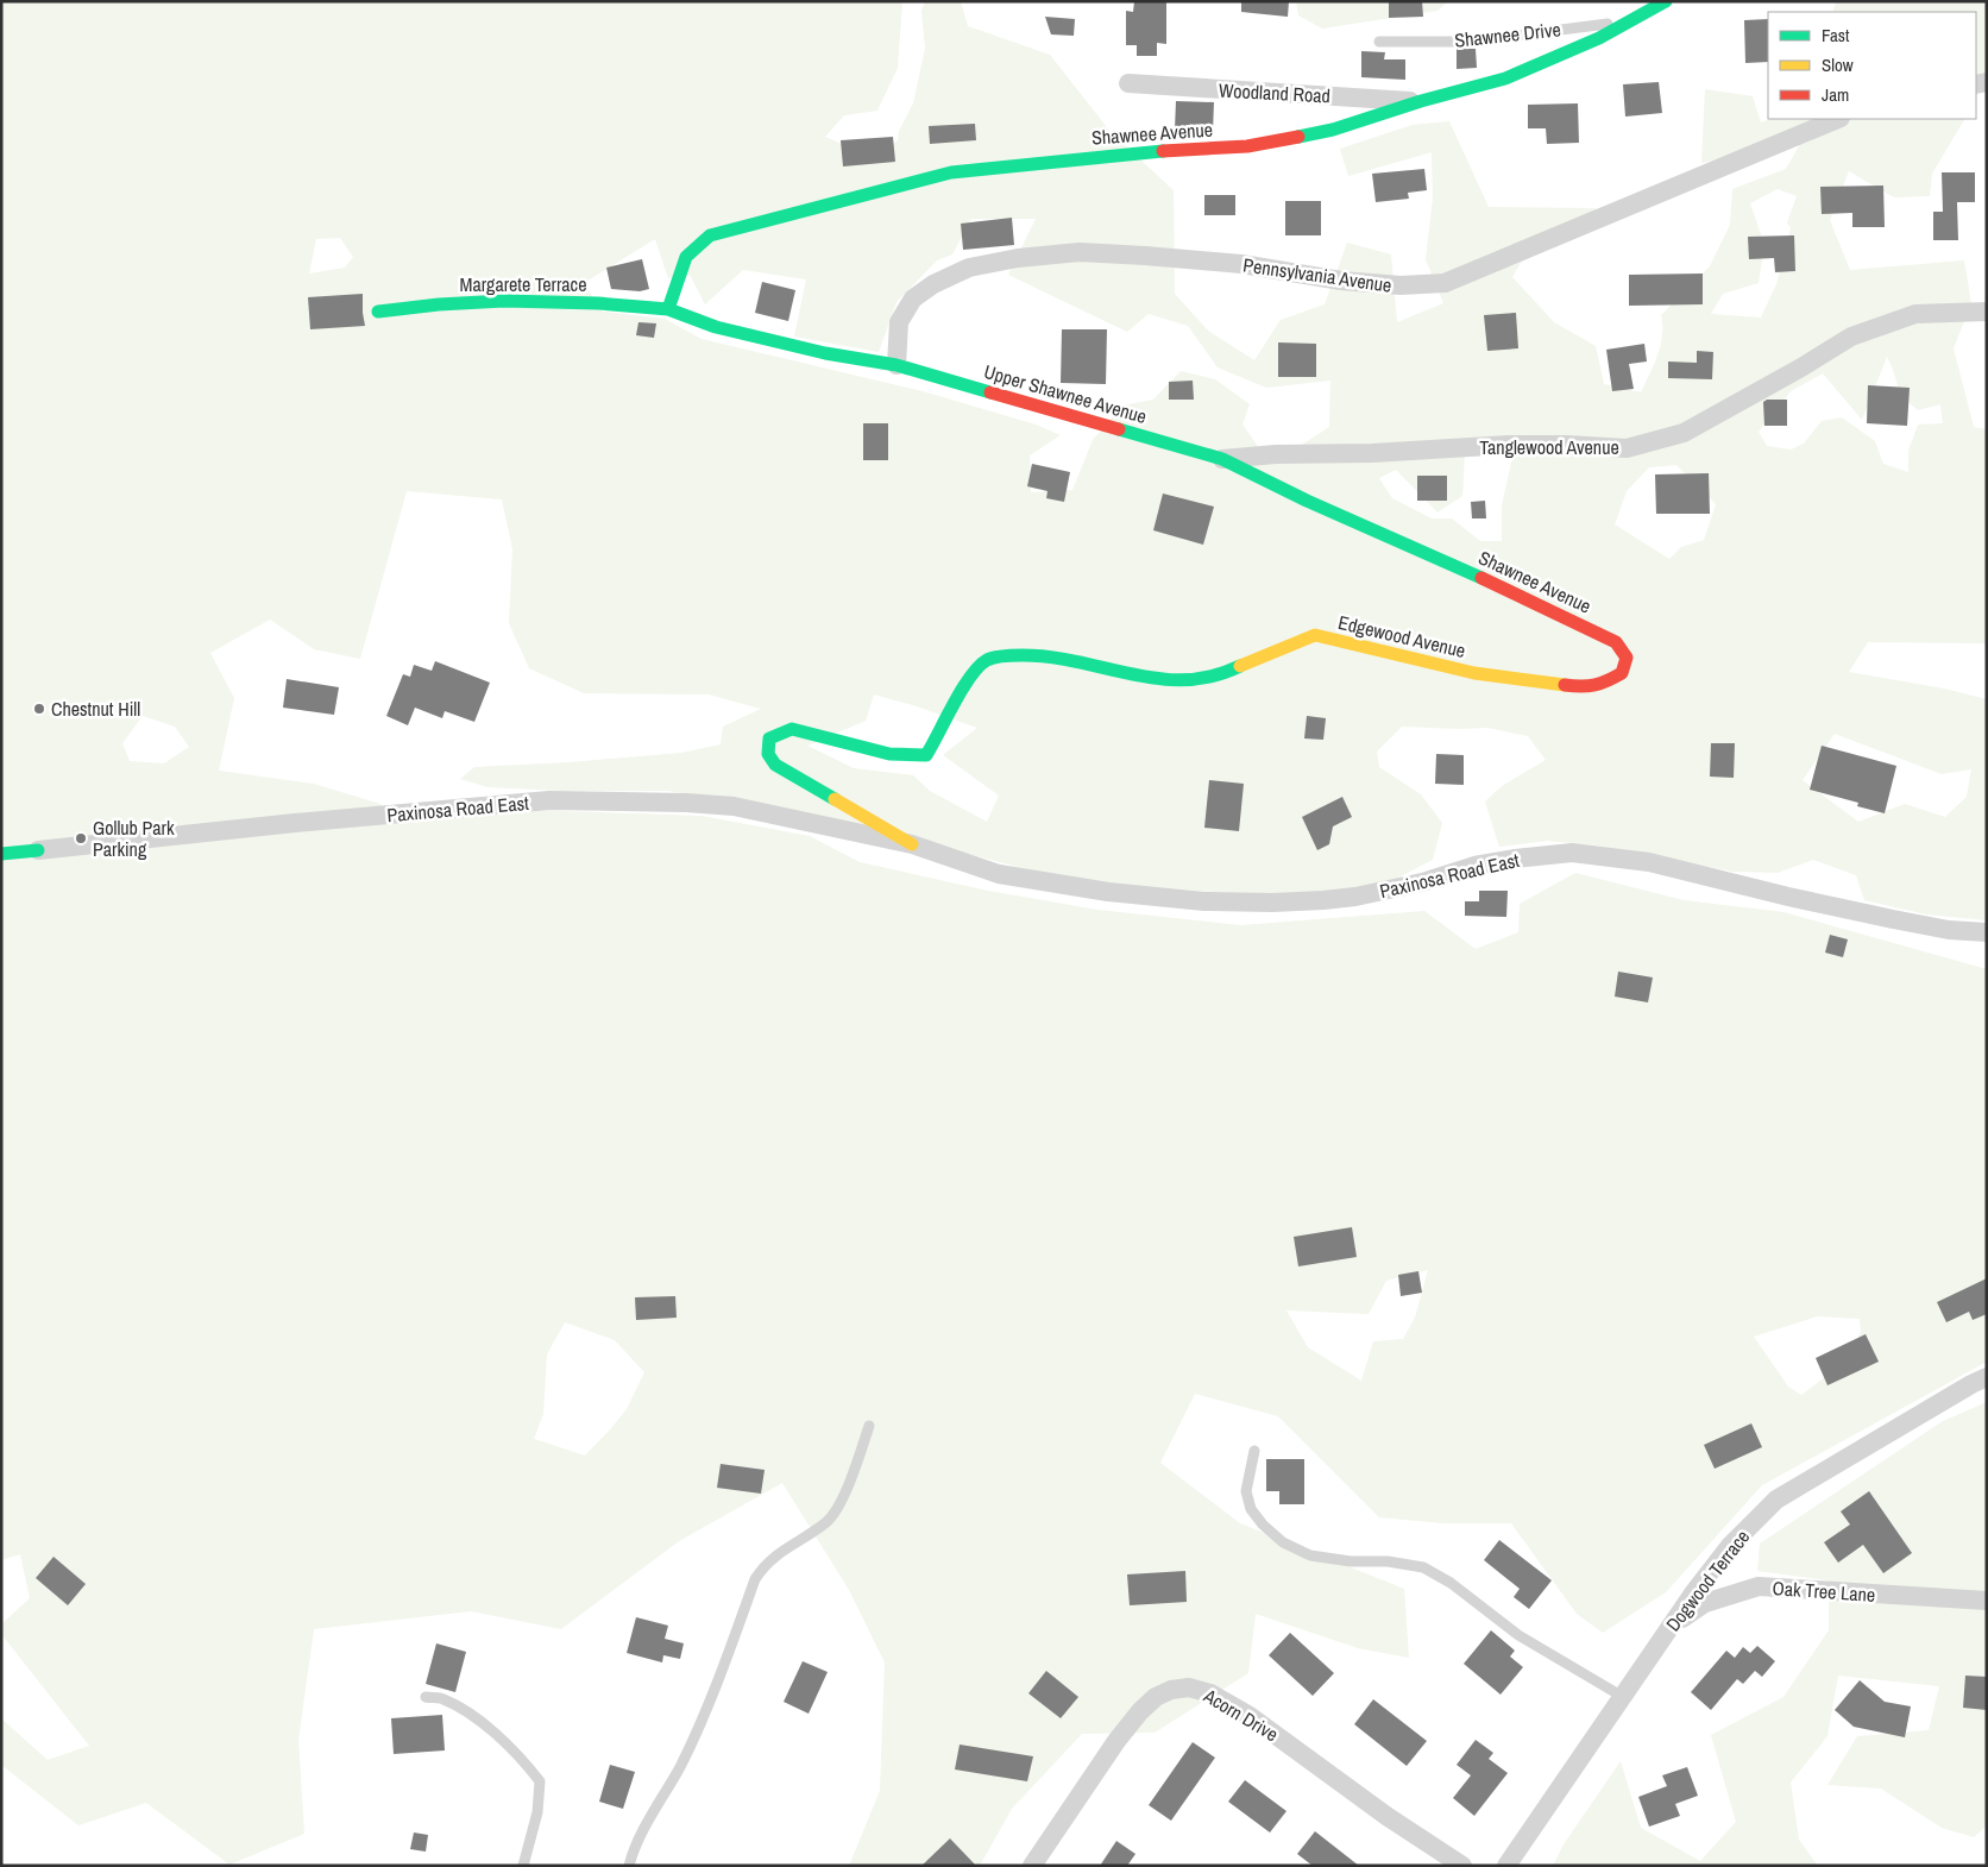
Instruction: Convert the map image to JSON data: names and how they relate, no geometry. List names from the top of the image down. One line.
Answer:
{"streets":{"street":["Woodland Road","Shawnee Avenue","Pennsylvania Avenue","Margarete Terrace","Upper Shawnee Avenue","Tanglewood Avenue","Edgewood Avenue","Paxinosa Road East","Dogwood Terrace","Oak Tree Lane","Acorn Drive"],"lane":["Shawnee Drive"]},"crossings":[["Shawnee Drive","Shawnee Avenue"],["Woodland Road","Shawnee Avenue"],["Shawnee Avenue","Margarete Terrace"],["Shawnee Avenue","Upper Shawnee Avenue"],["Shawnee Avenue","Edgewood Avenue"],["Pennsylvania Avenue","Upper Shawnee Avenue"],["Margarete Terrace","Upper Shawnee Avenue"],["Upper Shawnee Avenue","Tanglewood Avenue"],["Edgewood Avenue","Paxinosa Road East"],["Dogwood Terrace","Oak Tree Lane"]],"places":["Chestnut Hill","Gollub Park Parking"],"legend":["Fast","Slow","Jam"]}
